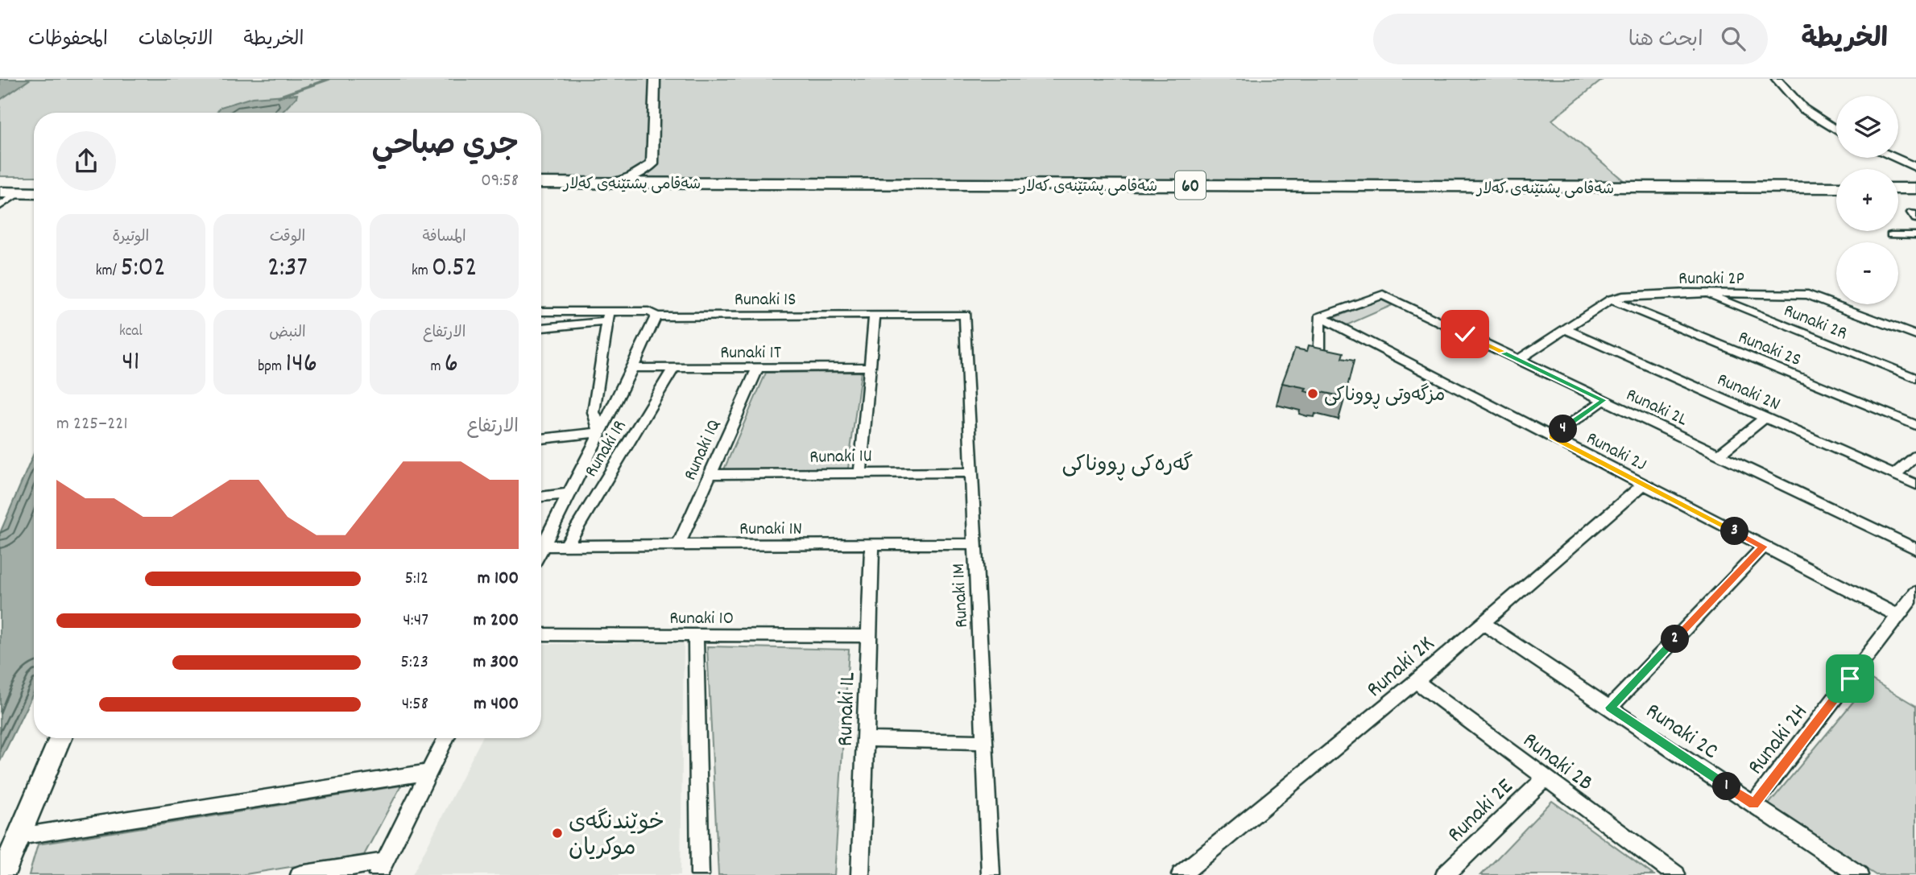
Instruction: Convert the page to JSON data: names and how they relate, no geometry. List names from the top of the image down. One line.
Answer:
{"streets":{"highway":["شەقامی پشتێنەی کەلار","60"],"street":["Runaki 2P","Runaki 1S","Runaki 2R","Runaki 2S","Runaki 1T","Runaki 2N","Runaki 2L","Runaki 1R","Runaki 1Q","Runaki 2J","Runaki 1U","Runaki 1N","Runaki 1M","Runaki 1O","Runaki 2K","Runaki 1L","Runaki 2C","Runaki 2H","Runaki 2B","Runaki 2E"]},"crossings":[["Runaki 2P","Runaki 2R"],["Runaki 2P","Runaki 2S"],["Runaki 2P","Runaki 2N"],["Runaki 2P","Runaki 2L"],["Runaki 1S","Runaki 1M"],["Runaki 1T","Runaki 1R"],["Runaki 1T","Runaki 1Q"],["Runaki 2L","Runaki 2J"],["Runaki 1R","Runaki 1N"],["Runaki 1Q","Runaki 1U"],["Runaki 1Q","Runaki 1N"],["Runaki 2J","Runaki 2K"],["Runaki 2J","Runaki 2H"],["Runaki 1U","Runaki 1M"],["Runaki 1N","Runaki 1M"],["Runaki 1N","Runaki 1L"],["Runaki 1O","Runaki 1L"],["Runaki 2K","Runaki 2C"],["Runaki 2K","Runaki 2B"],["Runaki 2C","Runaki 2H"],["Runaki 2B","Runaki 2E"]],"districts":["گەرەکی ڕووناکی"],"places":["مزگەوتی ڕووناکی","خوێندنگەی موکریان"],"page":{"header":"الخريطة","search":"ابحث هنا","nav":["الخريطة","الاتجاهات","المحفوظات"],"map_buttons":["+","−"],"heading":["جري صباحي","09:58"],"stats":[["المسافة","0.52 km"],["الوقت","2:37"],["الوتيرة","5:02 /km"],["الارتفاع","6 m"],["النبض","146 bpm"],["kcal","41"]],"chart":["الارتفاع","221–225 m"],"pins":["4","3","2","1"],"list":[{"name":"100 m","note":"5:12"},{"name":"200 m","note":"4:47"},{"name":"300 m","note":"5:23"},{"name":"400 m","note":"4:58"}]}}
